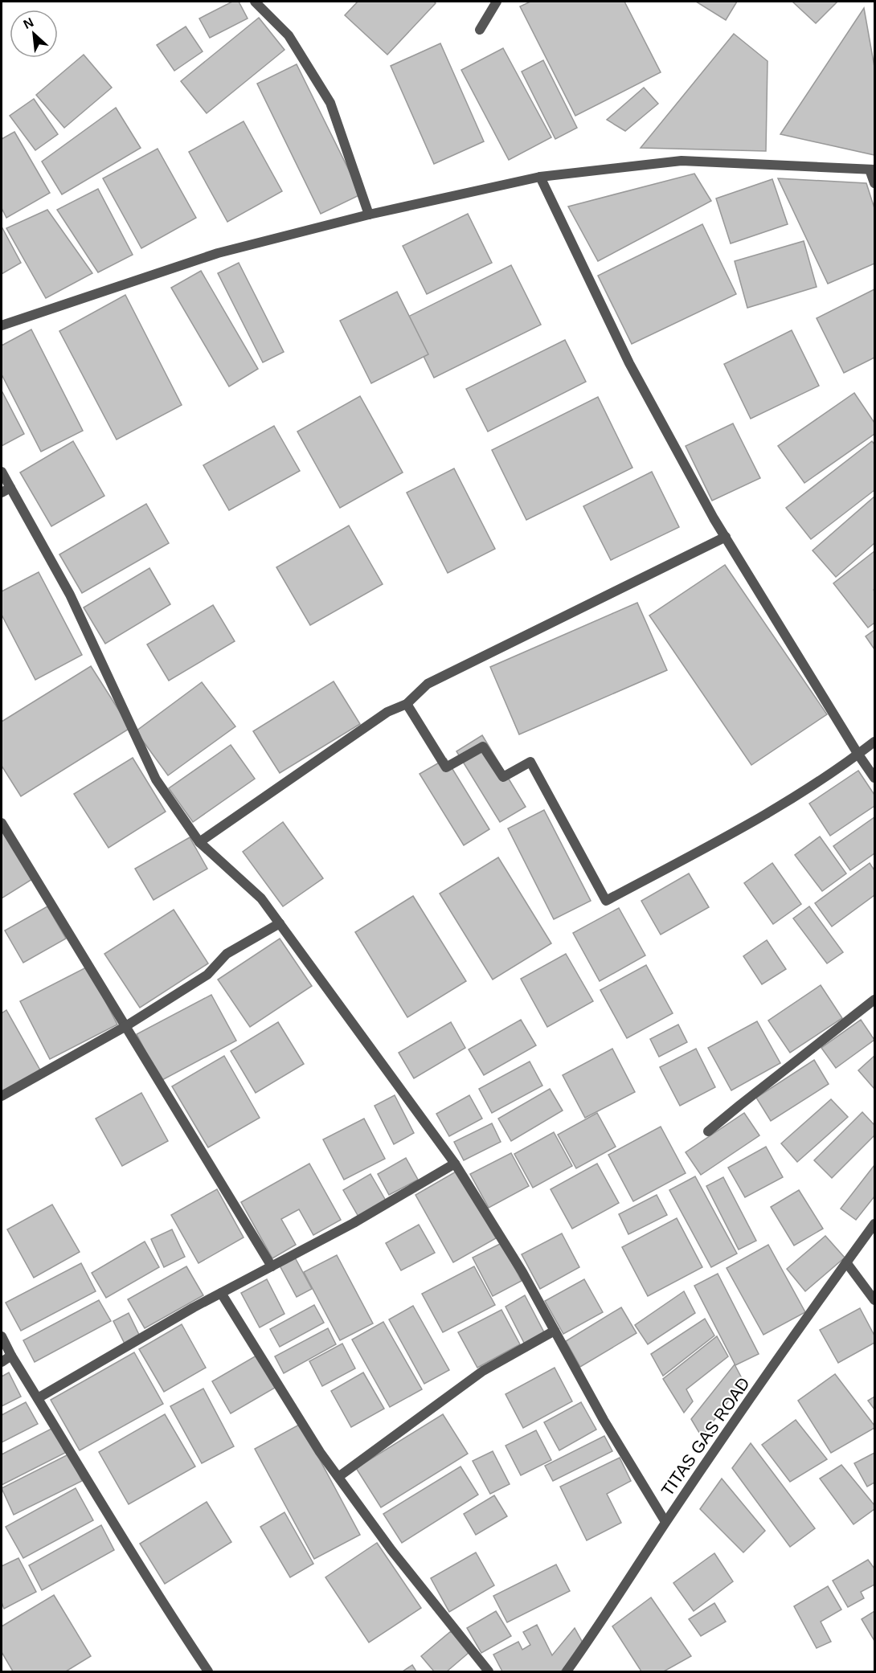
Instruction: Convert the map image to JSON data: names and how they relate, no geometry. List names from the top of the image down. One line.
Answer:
{"streets":{"street":["TITAS GAS ROAD"]},"north":"top left"}
